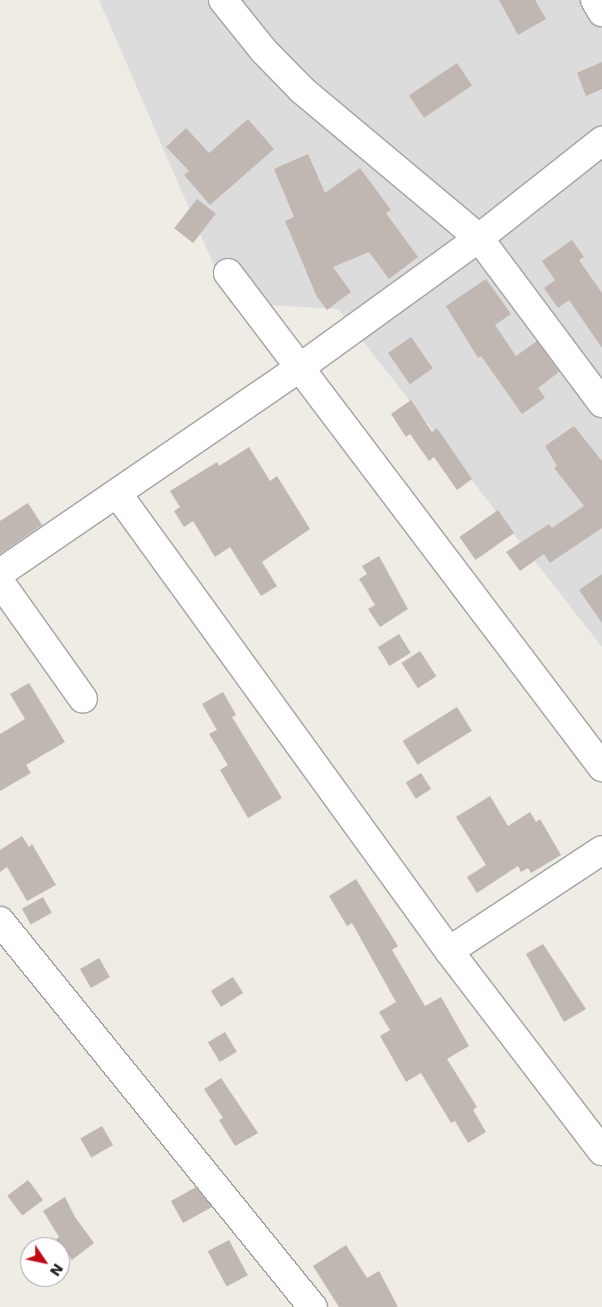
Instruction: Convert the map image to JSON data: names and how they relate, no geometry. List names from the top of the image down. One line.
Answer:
{"north":"bottom right"}
